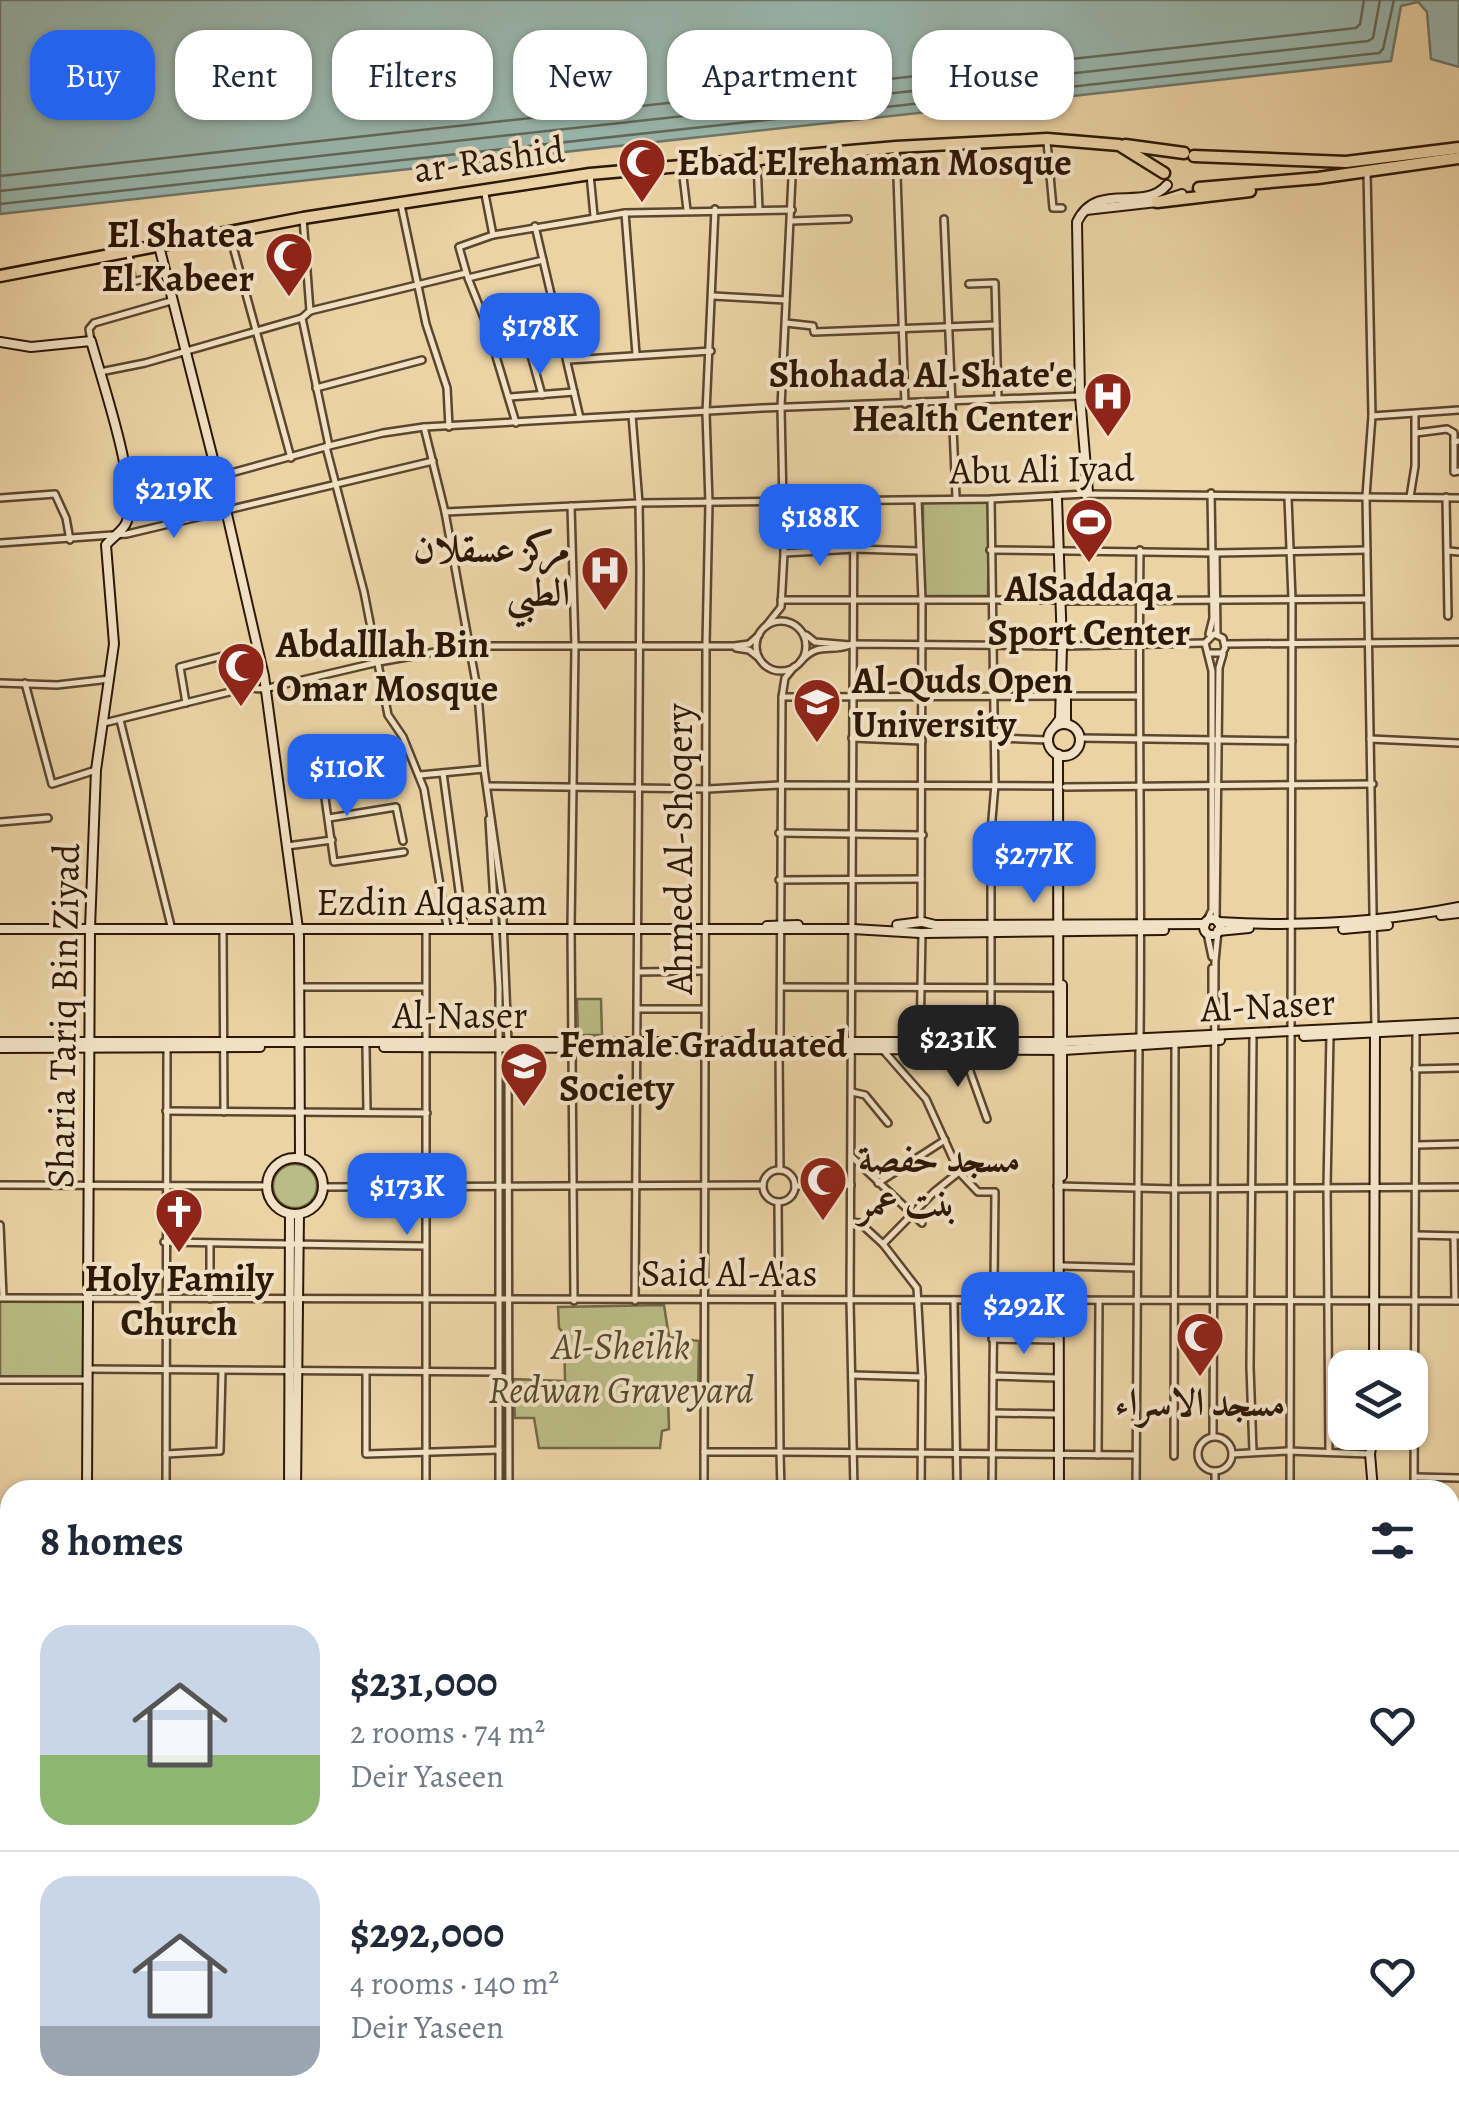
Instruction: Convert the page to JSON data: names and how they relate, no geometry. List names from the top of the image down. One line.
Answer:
{"streets":{"main road":["ar-Rashid","Ezdin Alqasam","Al-Naser","Sharia Tariq Bin Ziyad"],"street":["Abu Ali Iyad","Ahmed Al-Shoqery","Said Al-A'as"]},"crossings":[["Abu Ali Iyad","Ahmed Al-Shoqery"],["Ahmed Al-Shoqery","Ezdin Alqasam"],["Ahmed Al-Shoqery","Al-Naser"],["Ahmed Al-Shoqery","Said Al-A'as"],["Ezdin Alqasam","Sharia Tariq Bin Ziyad"],["Al-Naser","Sharia Tariq Bin Ziyad"],["Sharia Tariq Bin Ziyad","Said Al-A'as"]],"parks":["Al-Sheihk Redwan Graveyard"],"places":{"mosque":["Ebad Elrehaman Mosque","El Shatea El Kabeer","Abdalllah Bin Omar Mosque","مسجد حفصة بنت عمر","مسجد الاسراء"],"hospital":["Shohada Al-Shate'e Health Center","مركز عسقلان الطبي"],"sports":["AlSaddaqa Sport Center"],"school or university":["Al-Quds Open University","Female Graduated Society"],"church":["Holy Family Church"]},"page":{"chip":["Buy","Rent","Filters","New","Apartment","House"],"price":["$178K","$219K","$188K","$110K","$277K","$231K","$173K","$292K"],"heading":"8 homes","list":[{"name":"$231,000","note":"2 rooms · 74 m² · Deir Yaseen"},{"name":"$292,000","note":"4 rooms · 140 m² · Deir Yaseen"}]}}
